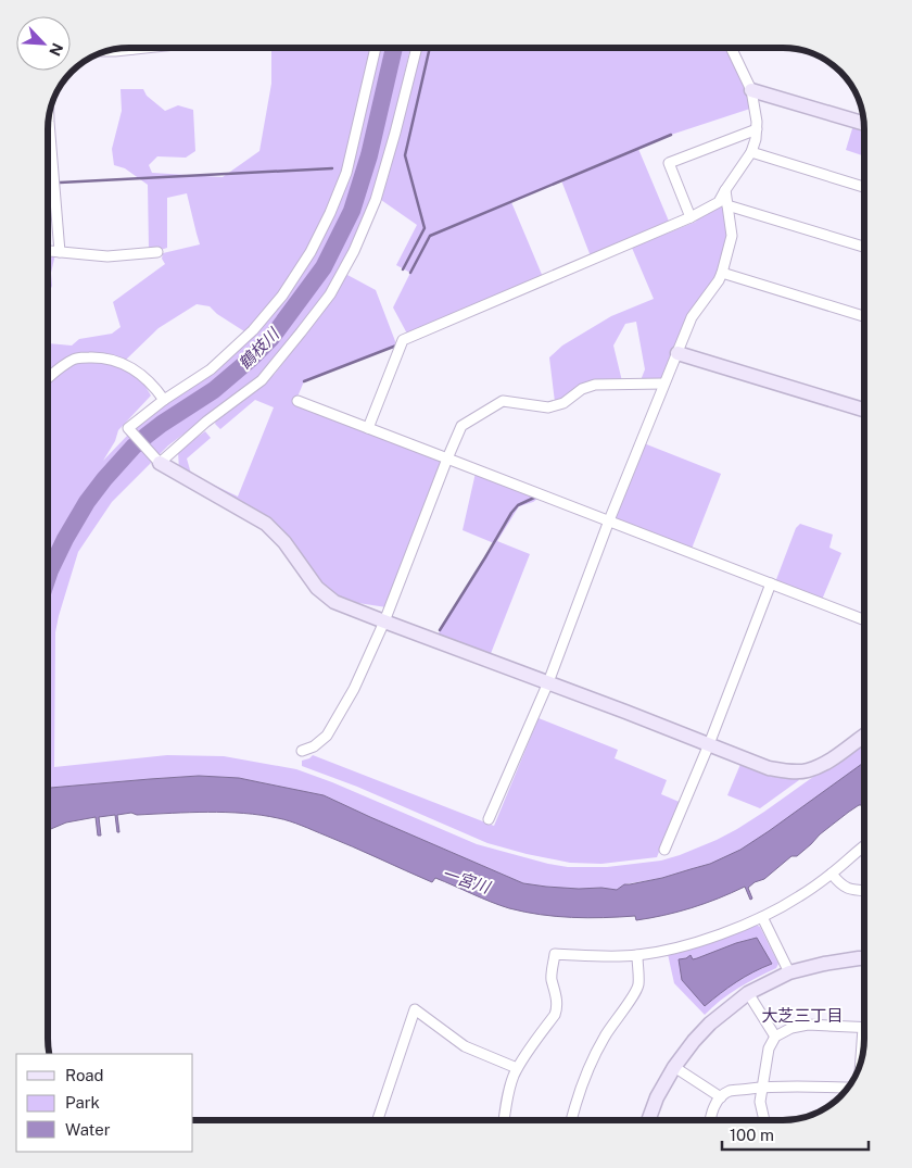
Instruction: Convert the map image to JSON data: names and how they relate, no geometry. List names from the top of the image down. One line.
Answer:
{"districts":["大芝三丁目"],"water":["鶴枝川","一宮川"],"legend":["Road","Park","Water"],"scale_bar":"100 m","north":"bottom right"}
